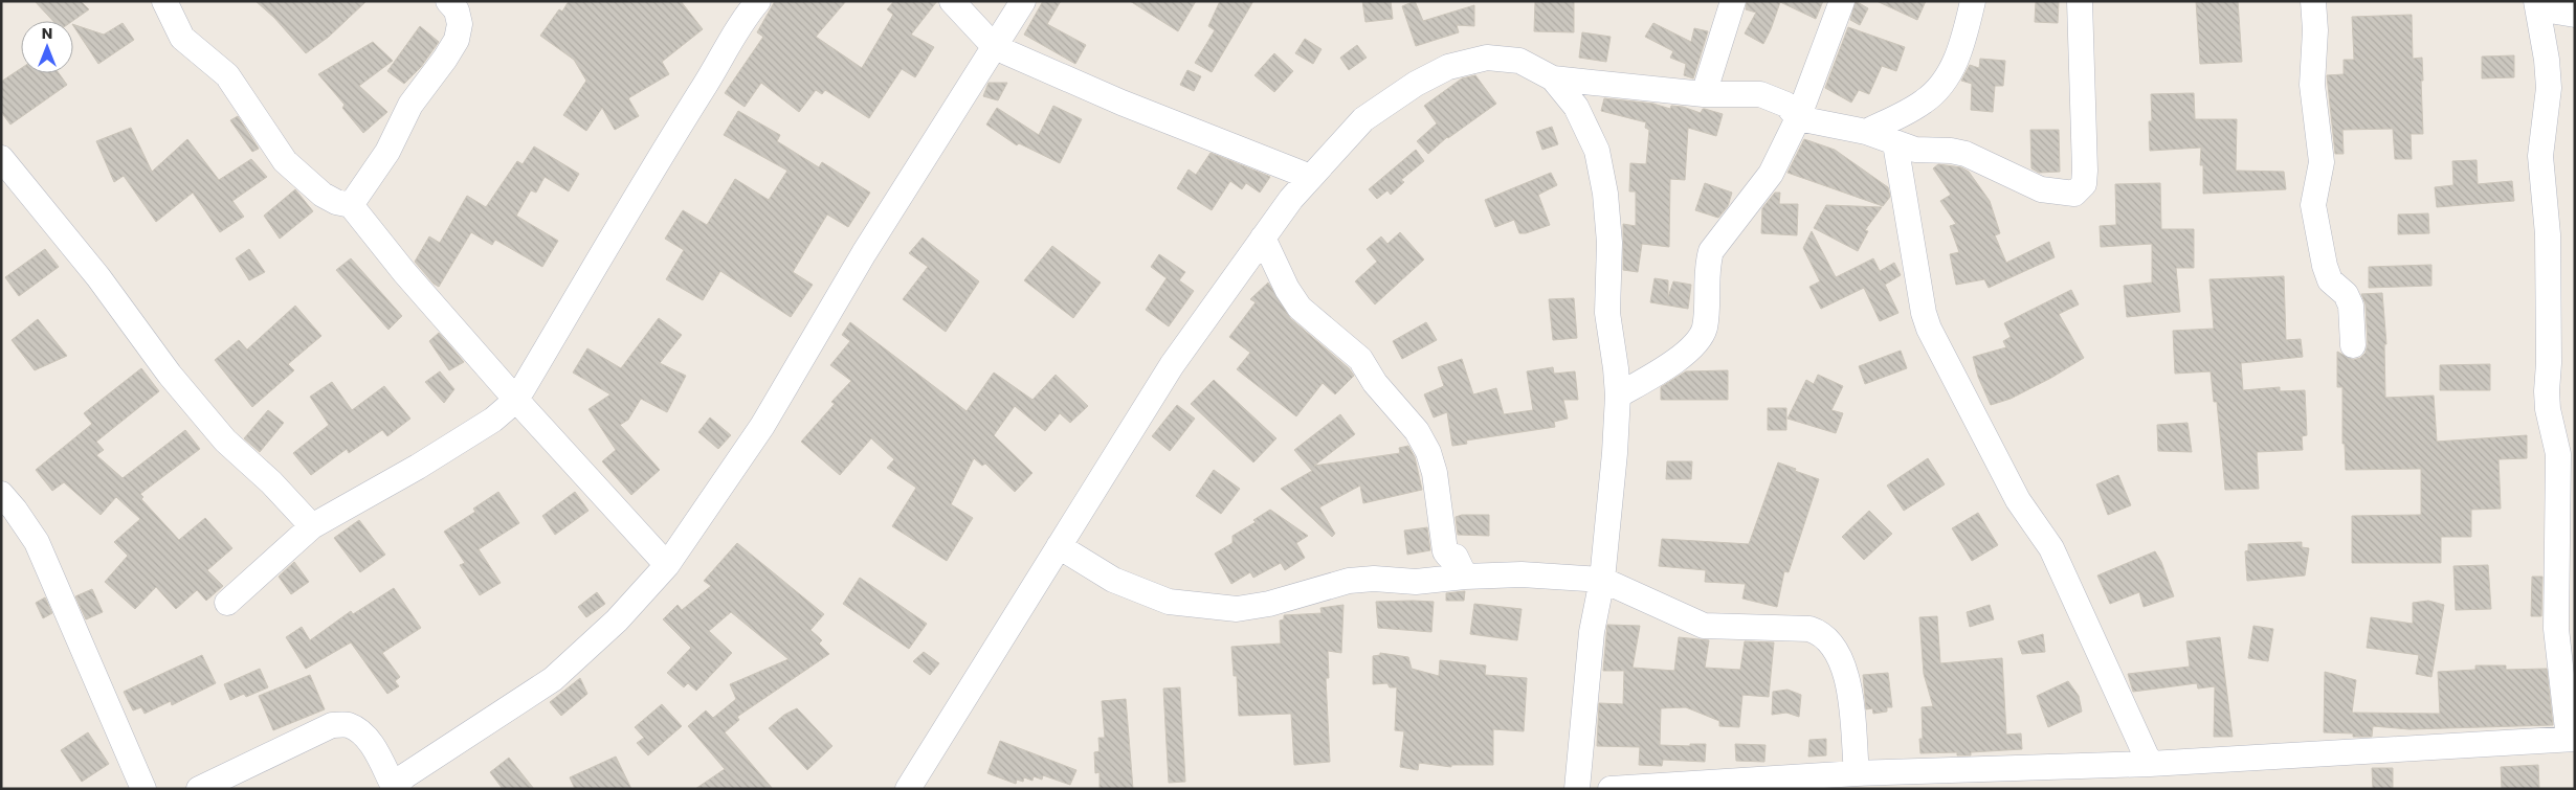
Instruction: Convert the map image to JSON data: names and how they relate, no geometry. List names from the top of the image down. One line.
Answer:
{"north":"top"}
